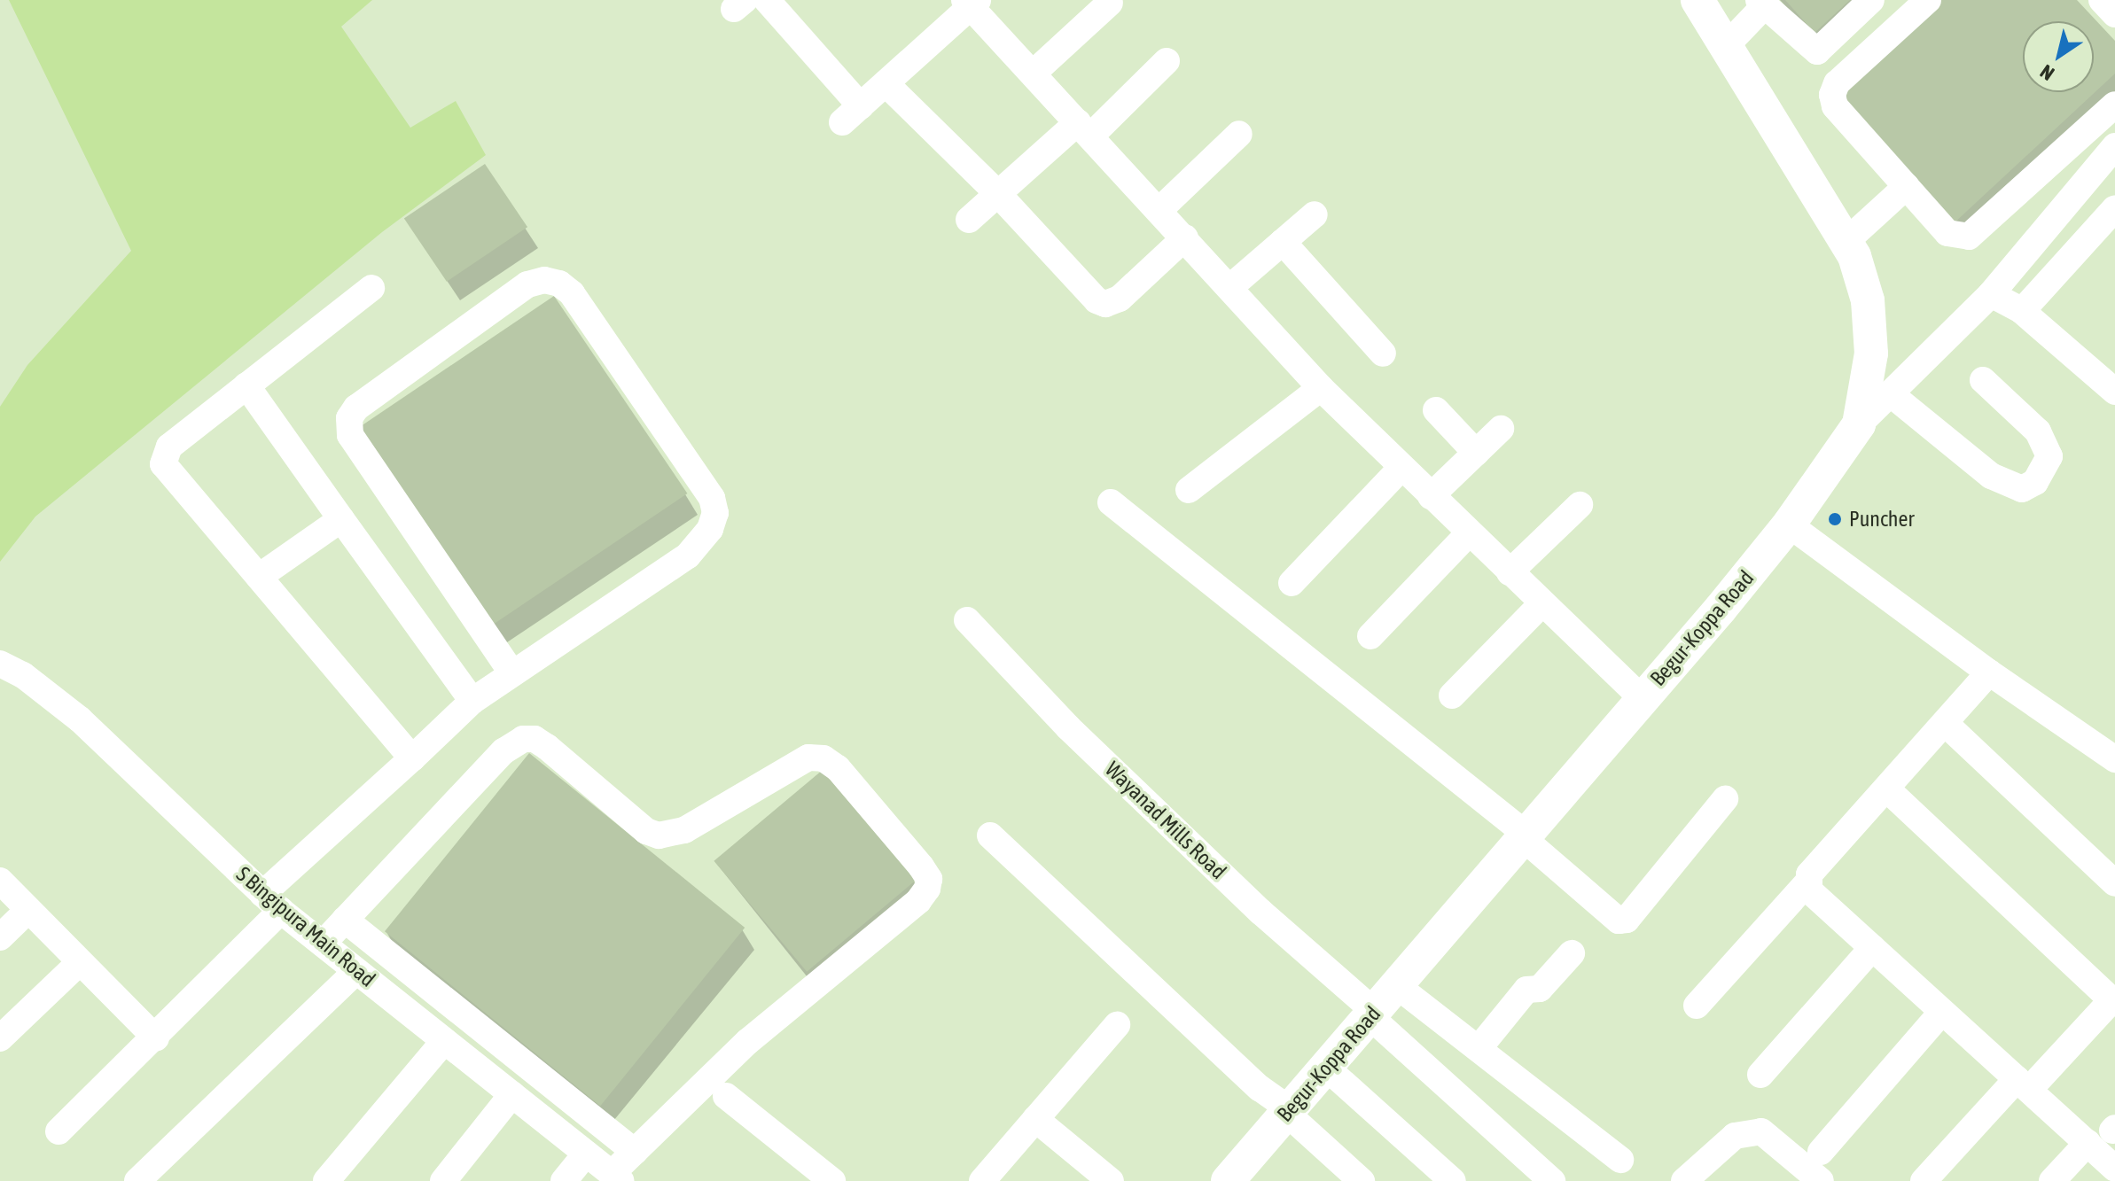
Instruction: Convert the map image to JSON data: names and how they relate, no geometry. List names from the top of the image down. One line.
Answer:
{"streets":{"main road":["Begur-Koppa Road"],"street":["Wayanad Mills Road","S Bingipura Main Road"]},"crossings":[["Begur-Koppa Road","Wayanad Mills Road"]],"places":["Puncher"],"north":"bottom left"}
